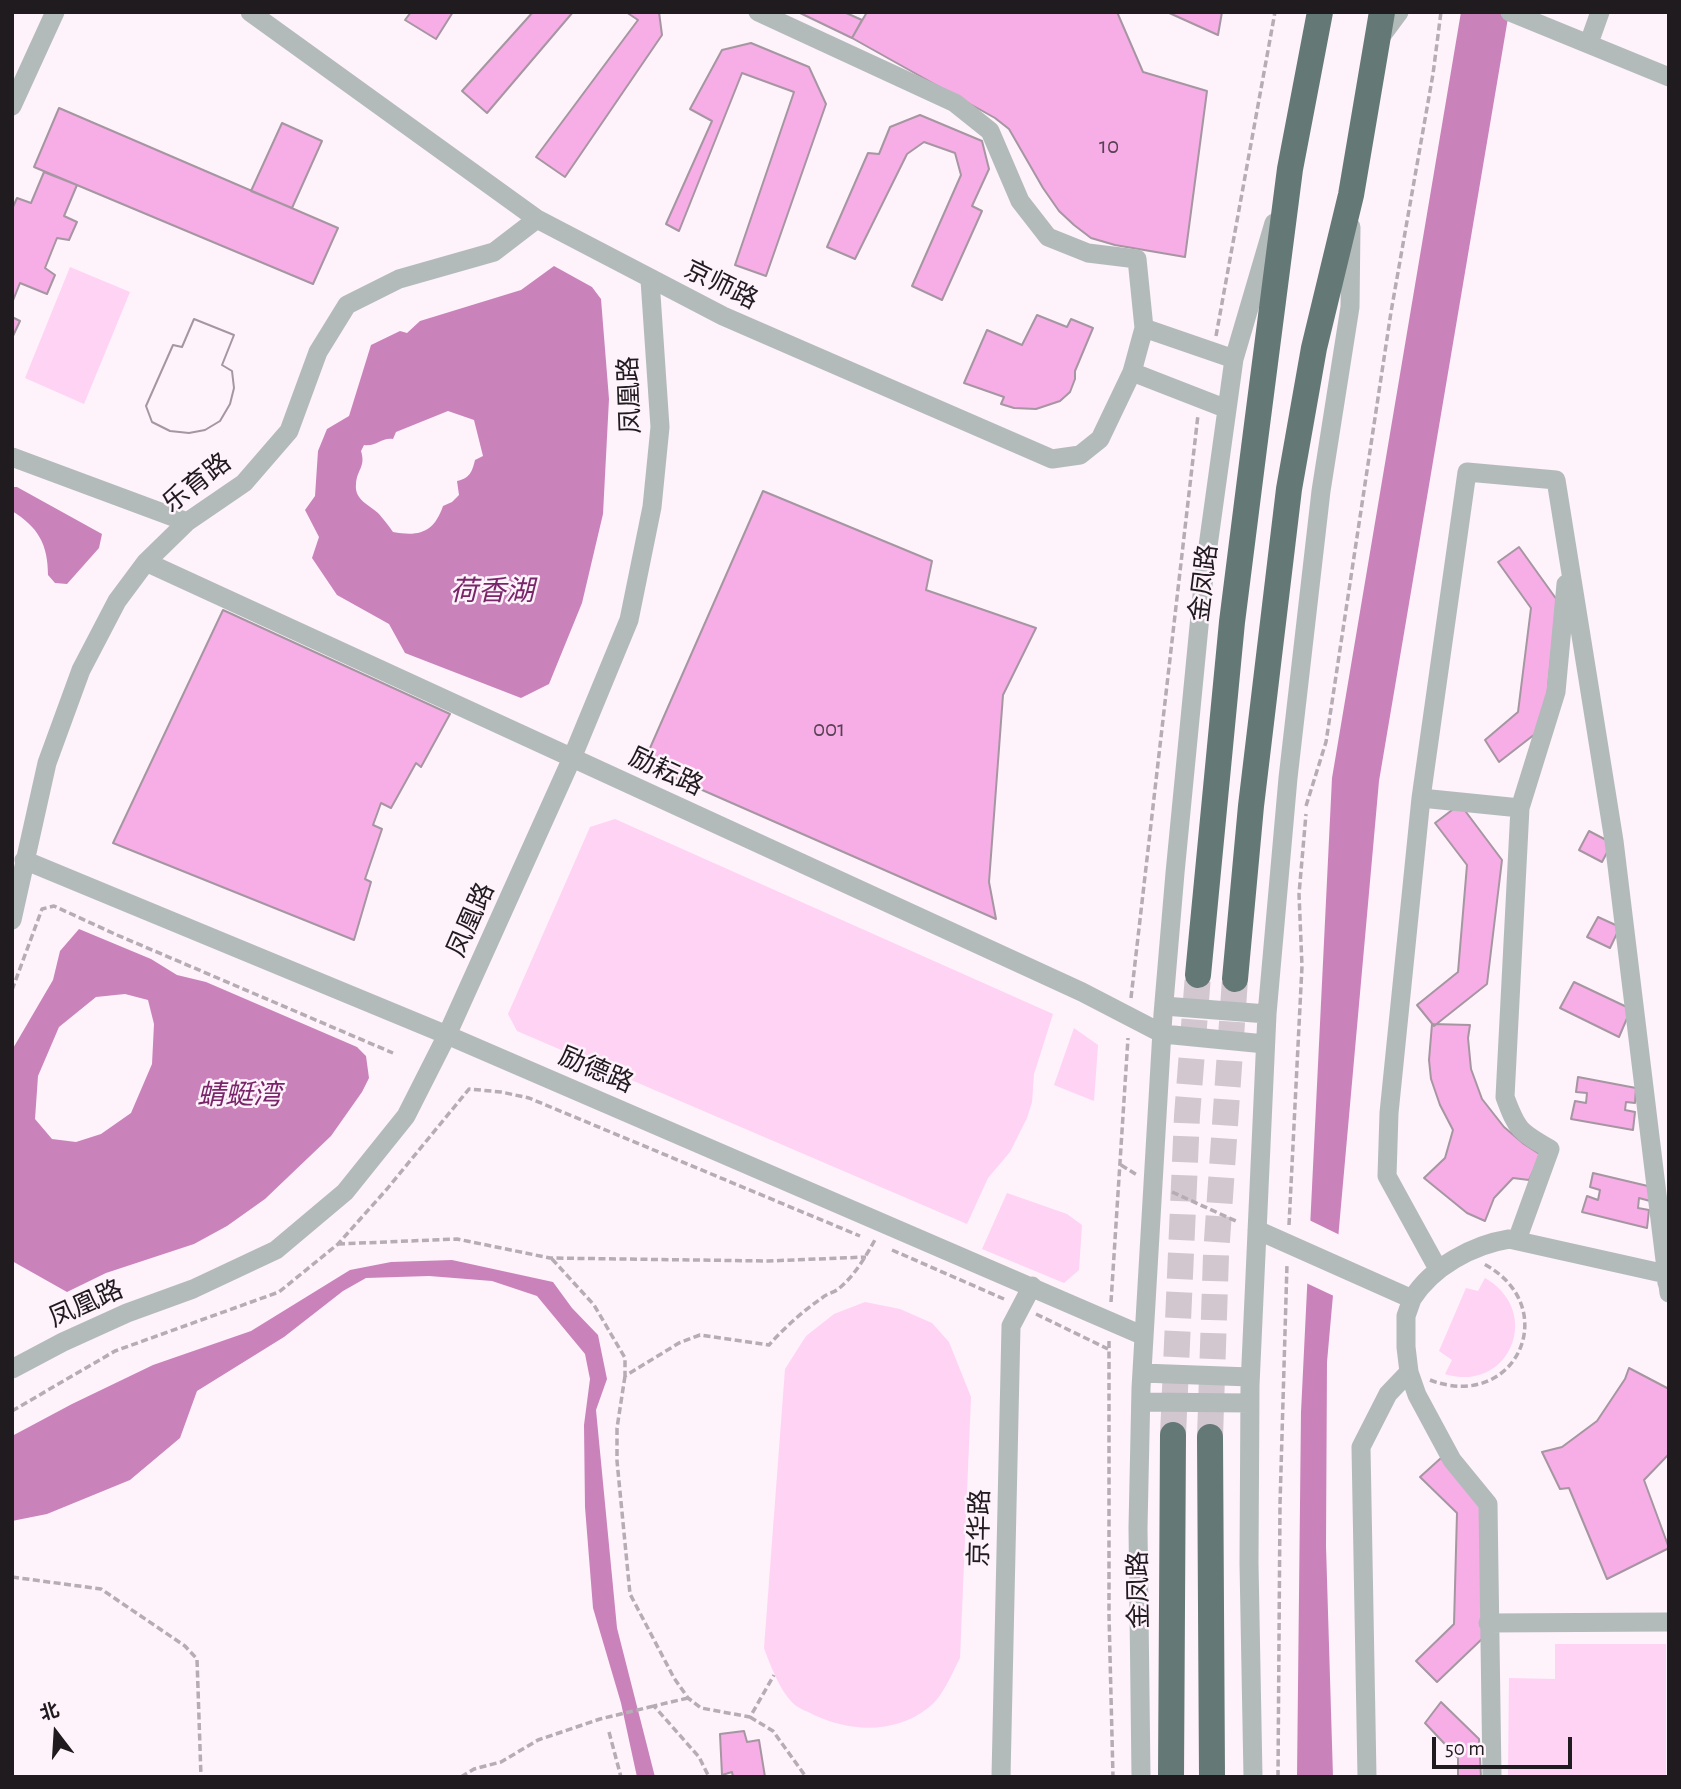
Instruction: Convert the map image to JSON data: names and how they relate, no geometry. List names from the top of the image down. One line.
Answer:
{"streets":{"highway":["金凤路"],"street":["京师路","凤凰路","乐育路","励耘路","励德路","京华路"]},"crossings":[["京师路","凤凰路"],["京师路","乐育路"],["凤凰路","励耘路"],["凤凰路","励德路"],["乐育路","励耘路"],["乐育路","励德路"],["金凤路","励耘路"],["金凤路","励德路"],["励德路","京华路"]],"water":["荷香湖","蜻蜓湾"],"house_numbers":["10","001"],"scale_bar":"50 m","north":"top"}
